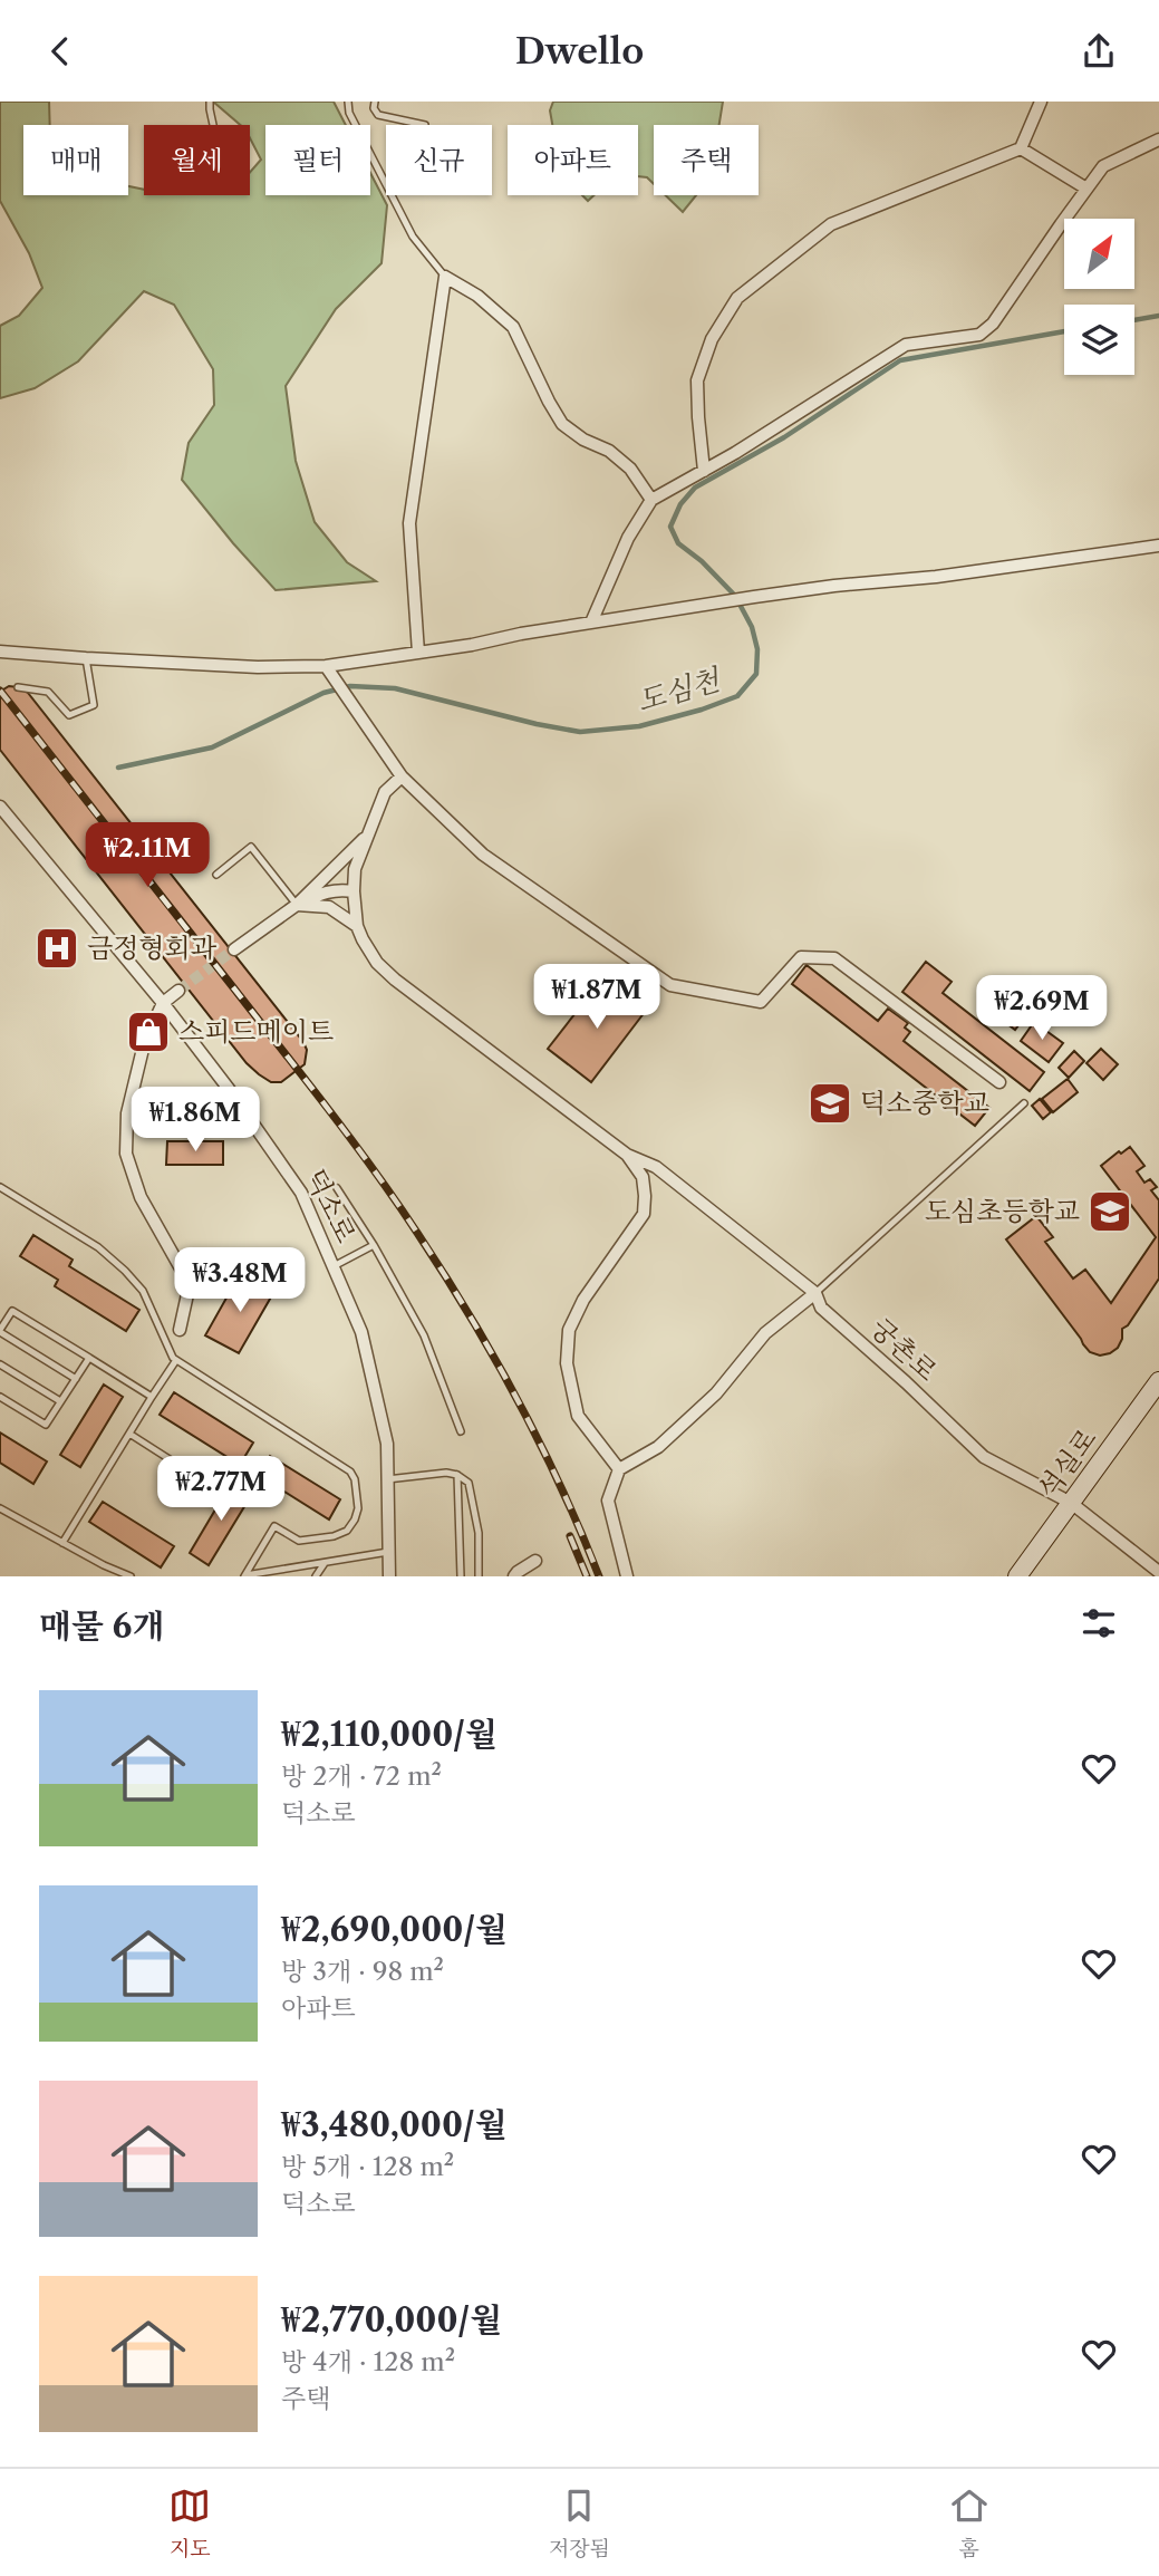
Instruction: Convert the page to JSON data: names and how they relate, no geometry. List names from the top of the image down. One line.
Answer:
{"streets":{"street":["덕소로","궁촌로","석실로"]},"crossings":[["궁촌로","석실로"]],"water":["도심천"],"places":{"hospital":["금정형회과"],"shop":["스피드메이트"],"school or university":["덕소중학교","도심초등학교"]},"north":"top right","page":{"header":"Dwello","chip":["매매","월세","필터","신규","아파트","주택"],"price":["₩2.11M","₩1.87M","₩2.69M","₩1.86M","₩3.48M","₩2.77M"],"heading":"매물 6개","list":[{"name":"₩2,110,000/월","note":"방 2개 · 72 m² · 덕소로"},{"name":"₩2,690,000/월","note":"방 3개 · 98 m² · 아파트"},{"name":"₩3,480,000/월","note":"방 5개 · 128 m² · 덕소로"},{"name":"₩2,770,000/월","note":"방 4개 · 128 m² · 주택"}],"tabs":["지도","저장됨","홈"]}}
